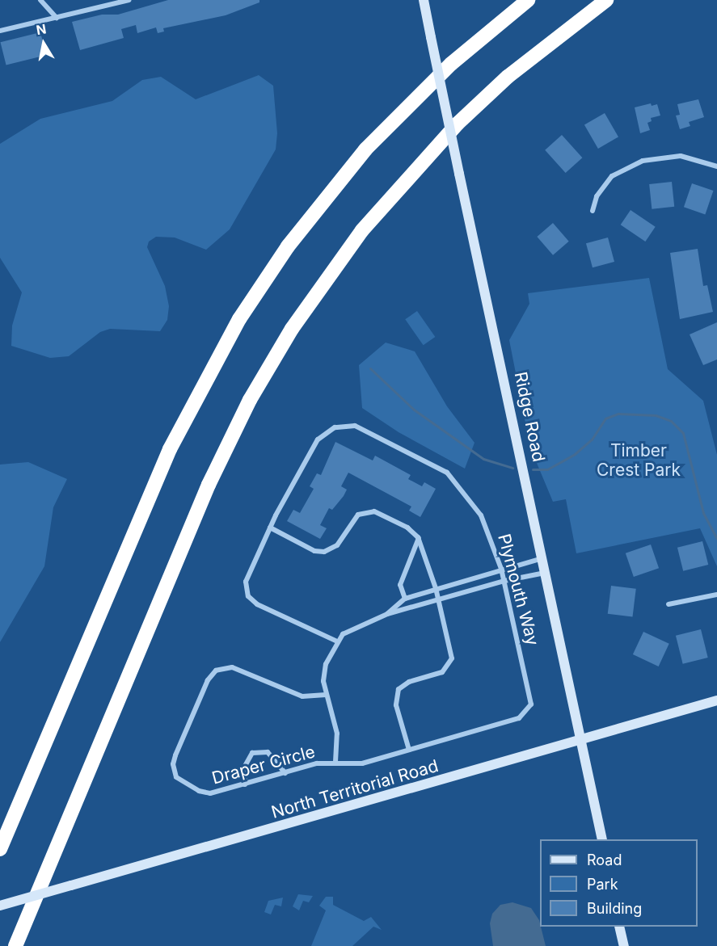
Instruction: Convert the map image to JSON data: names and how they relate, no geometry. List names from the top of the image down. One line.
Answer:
{"streets":{"street":["Ridge Road","Plymouth Way","Draper Circle","North Territorial Road"]},"crossings":[["Ridge Road","North Territorial Road"],["Plymouth Way","Draper Circle"]],"parks":["Timber Crest Park"],"legend":["Road","Park","Building"],"north":"top"}
